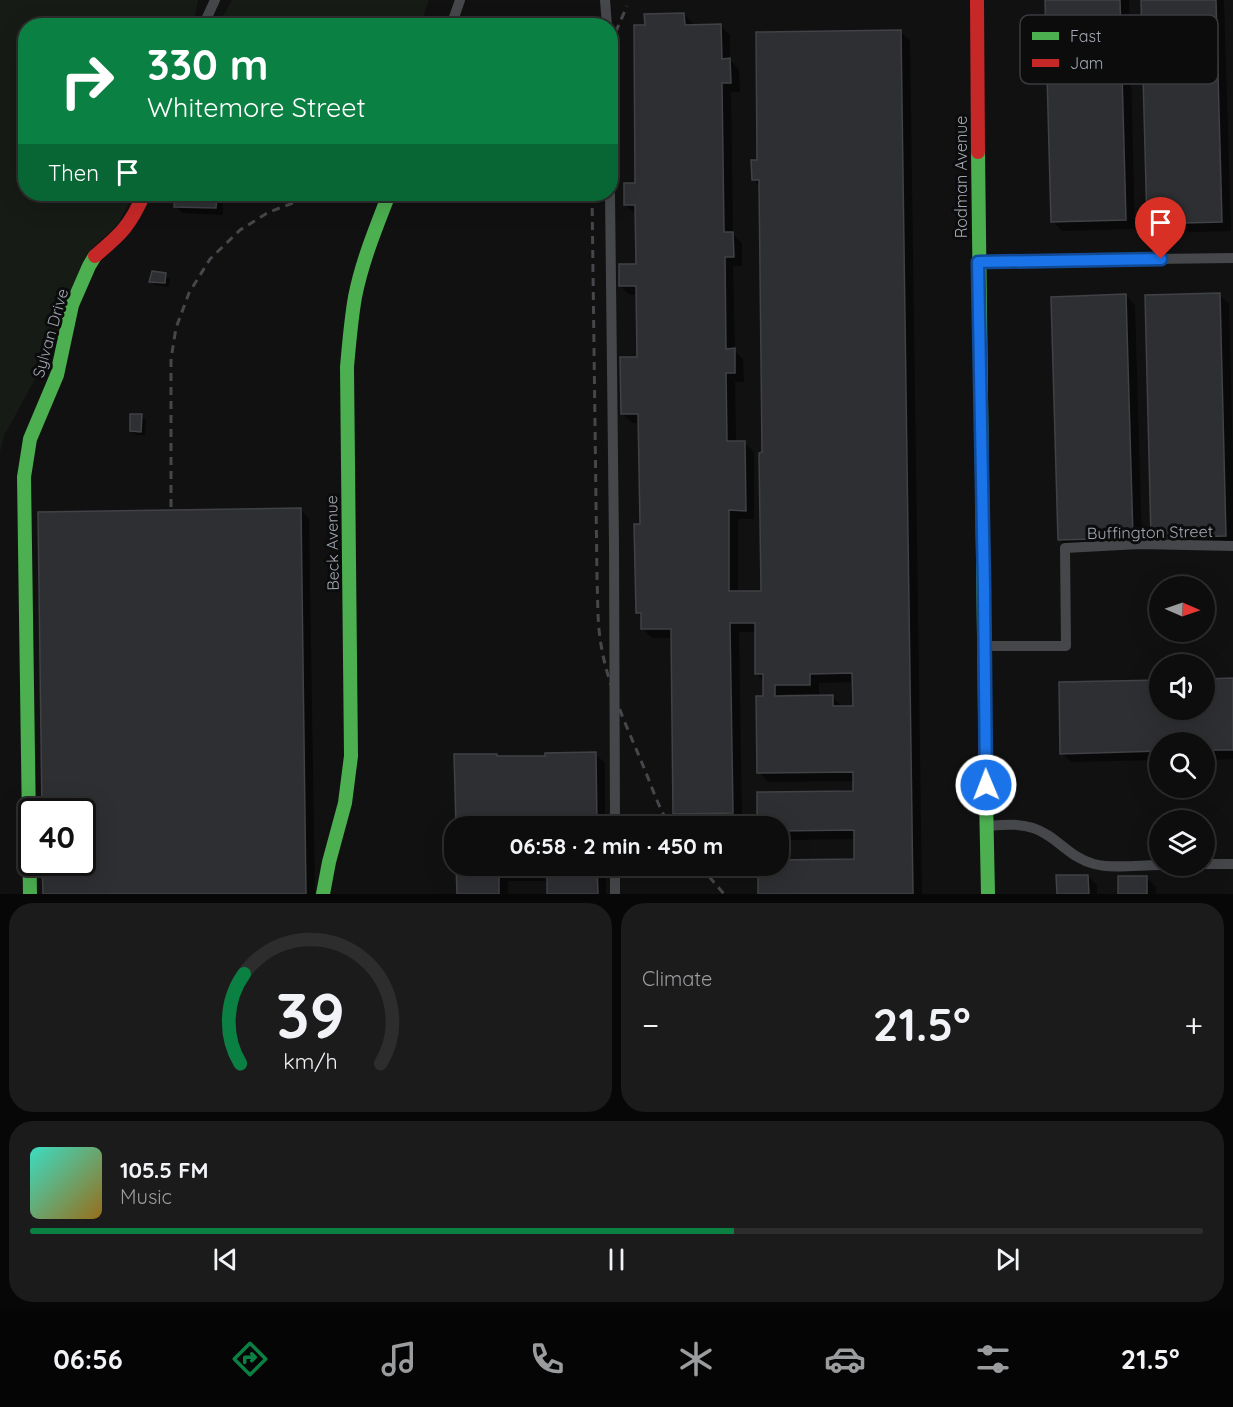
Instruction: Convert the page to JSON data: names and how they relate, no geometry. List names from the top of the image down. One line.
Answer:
{"streets":{"street":["Rodman Avenue","Sylvan Drive","Buffington Street","Beck Avenue"]},"crossings":[["Rodman Avenue","Buffington Street"]],"legend":["Fast","Jam"],"north":"right","page":{"turn":["330 m","Whitemore Street"],"then":"Then","limit":"40","trip":"06:58 · 2 min · 450 m","tile":"Climate","heat":["−","21.5°","+"],"song":["105.5 FM","Music"],"tabs":["06:56","21.5°"],"gauge":["39","km/h"]}}
